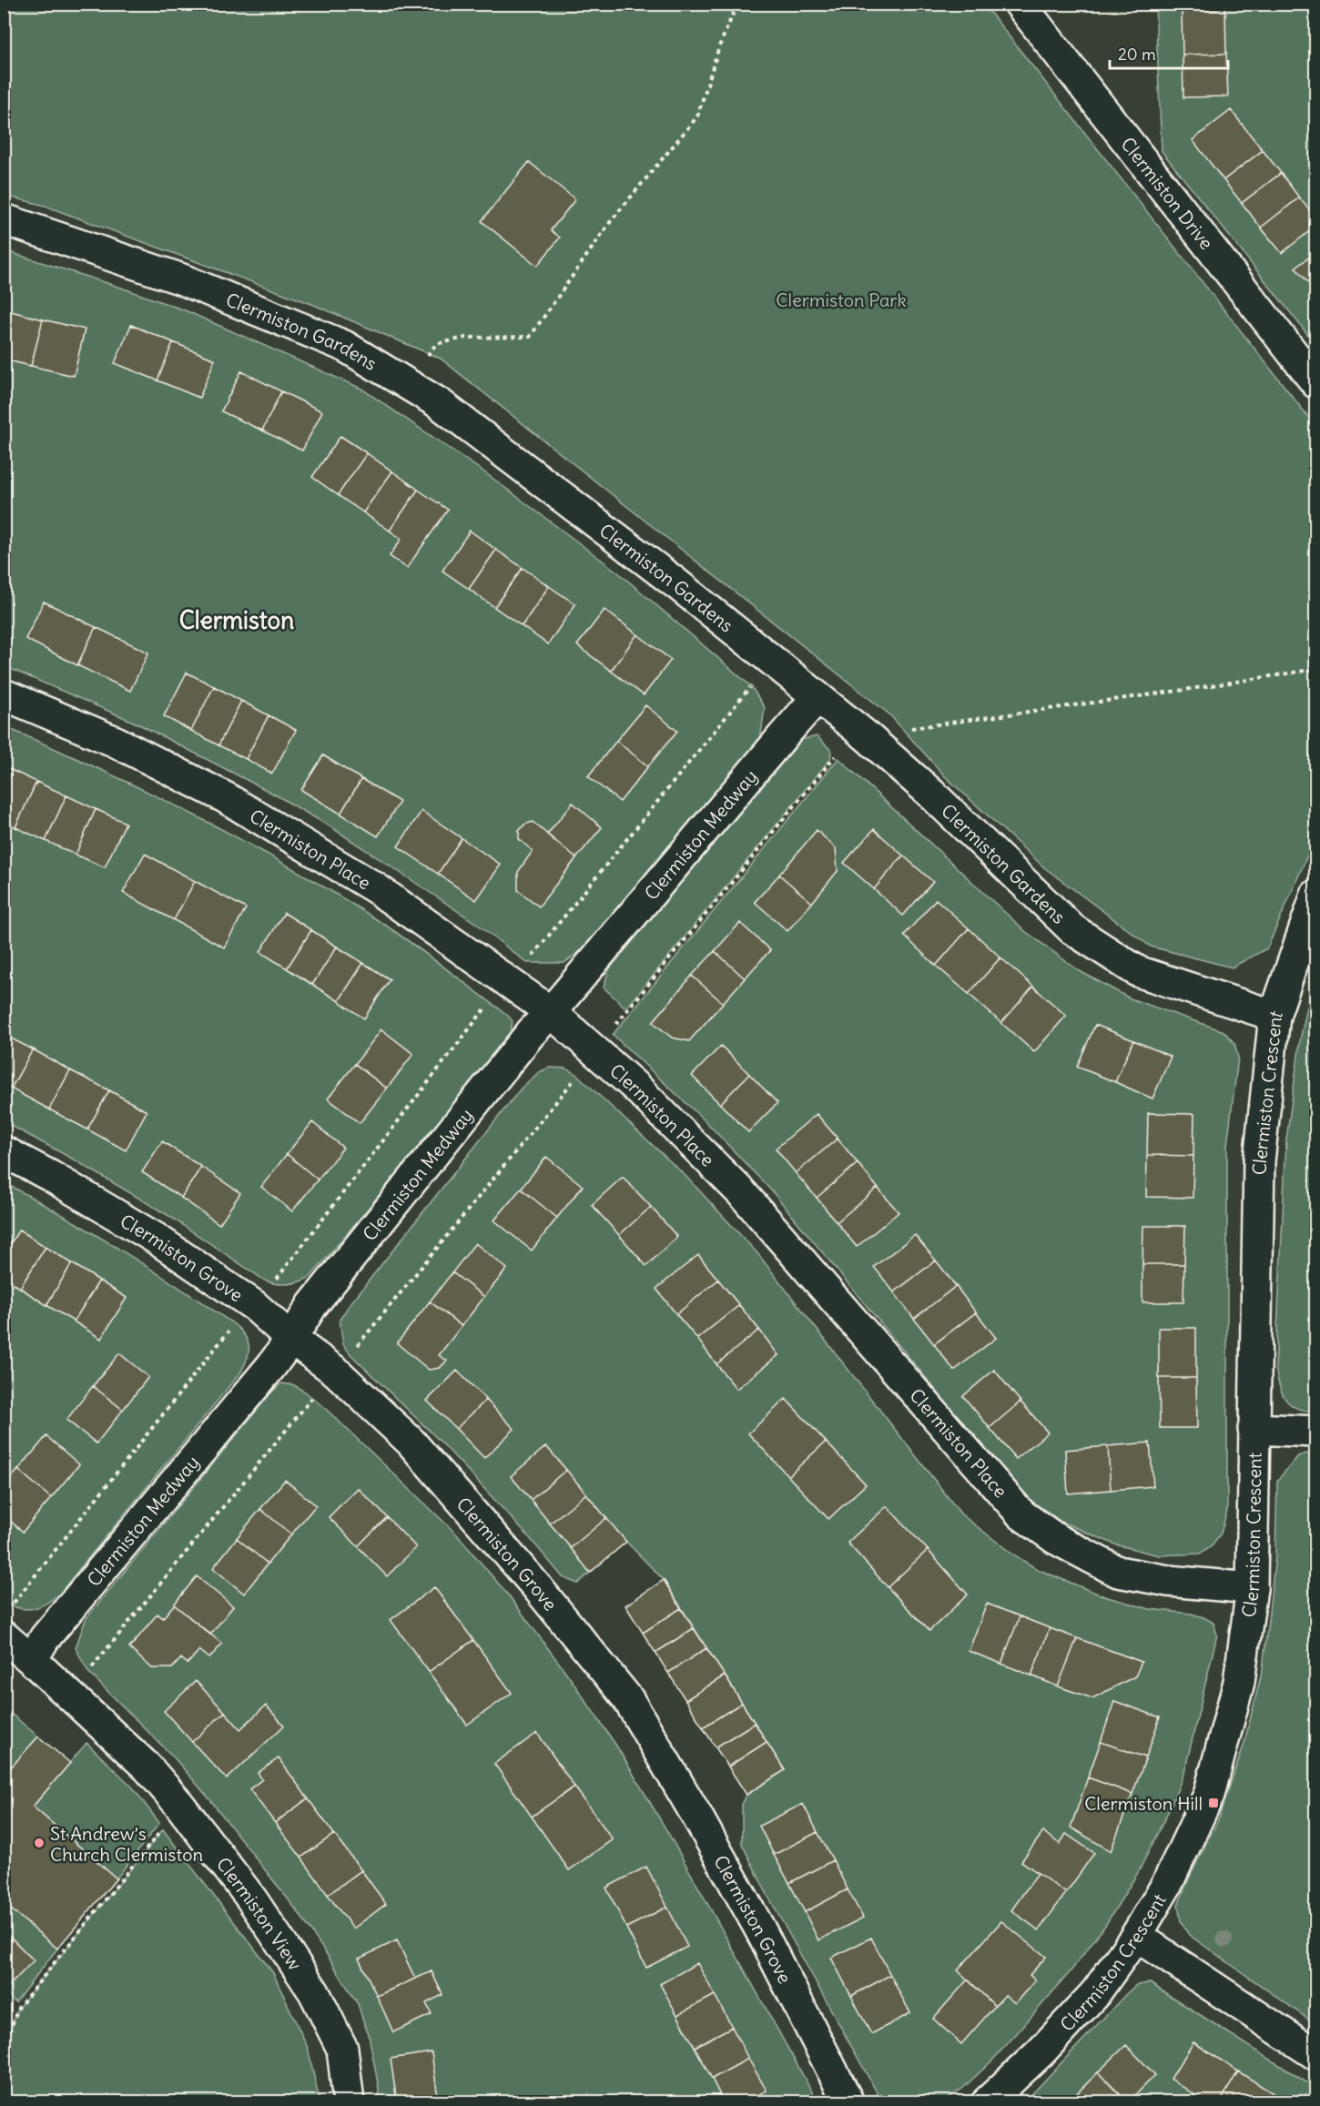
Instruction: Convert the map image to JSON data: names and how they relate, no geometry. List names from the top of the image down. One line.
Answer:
{"streets":{"street":["Clermiston Drive","Clermiston Gardens","Clermiston Medway","Clermiston Place","Clermiston Crescent","Clermiston Grove","Clermiston View"]},"crossings":[["Clermiston Gardens","Clermiston Medway"],["Clermiston Gardens","Clermiston Crescent"],["Clermiston Medway","Clermiston Place"],["Clermiston Medway","Clermiston Grove"],["Clermiston Medway","Clermiston View"],["Clermiston Place","Clermiston Crescent"]],"districts":["Clermiston"],"parks":["Clermiston Park"],"places":{"transit":["Clermiston Hill"],"other":["St Andrew’s Church Clermiston"]},"scale_bar":"20 m"}
